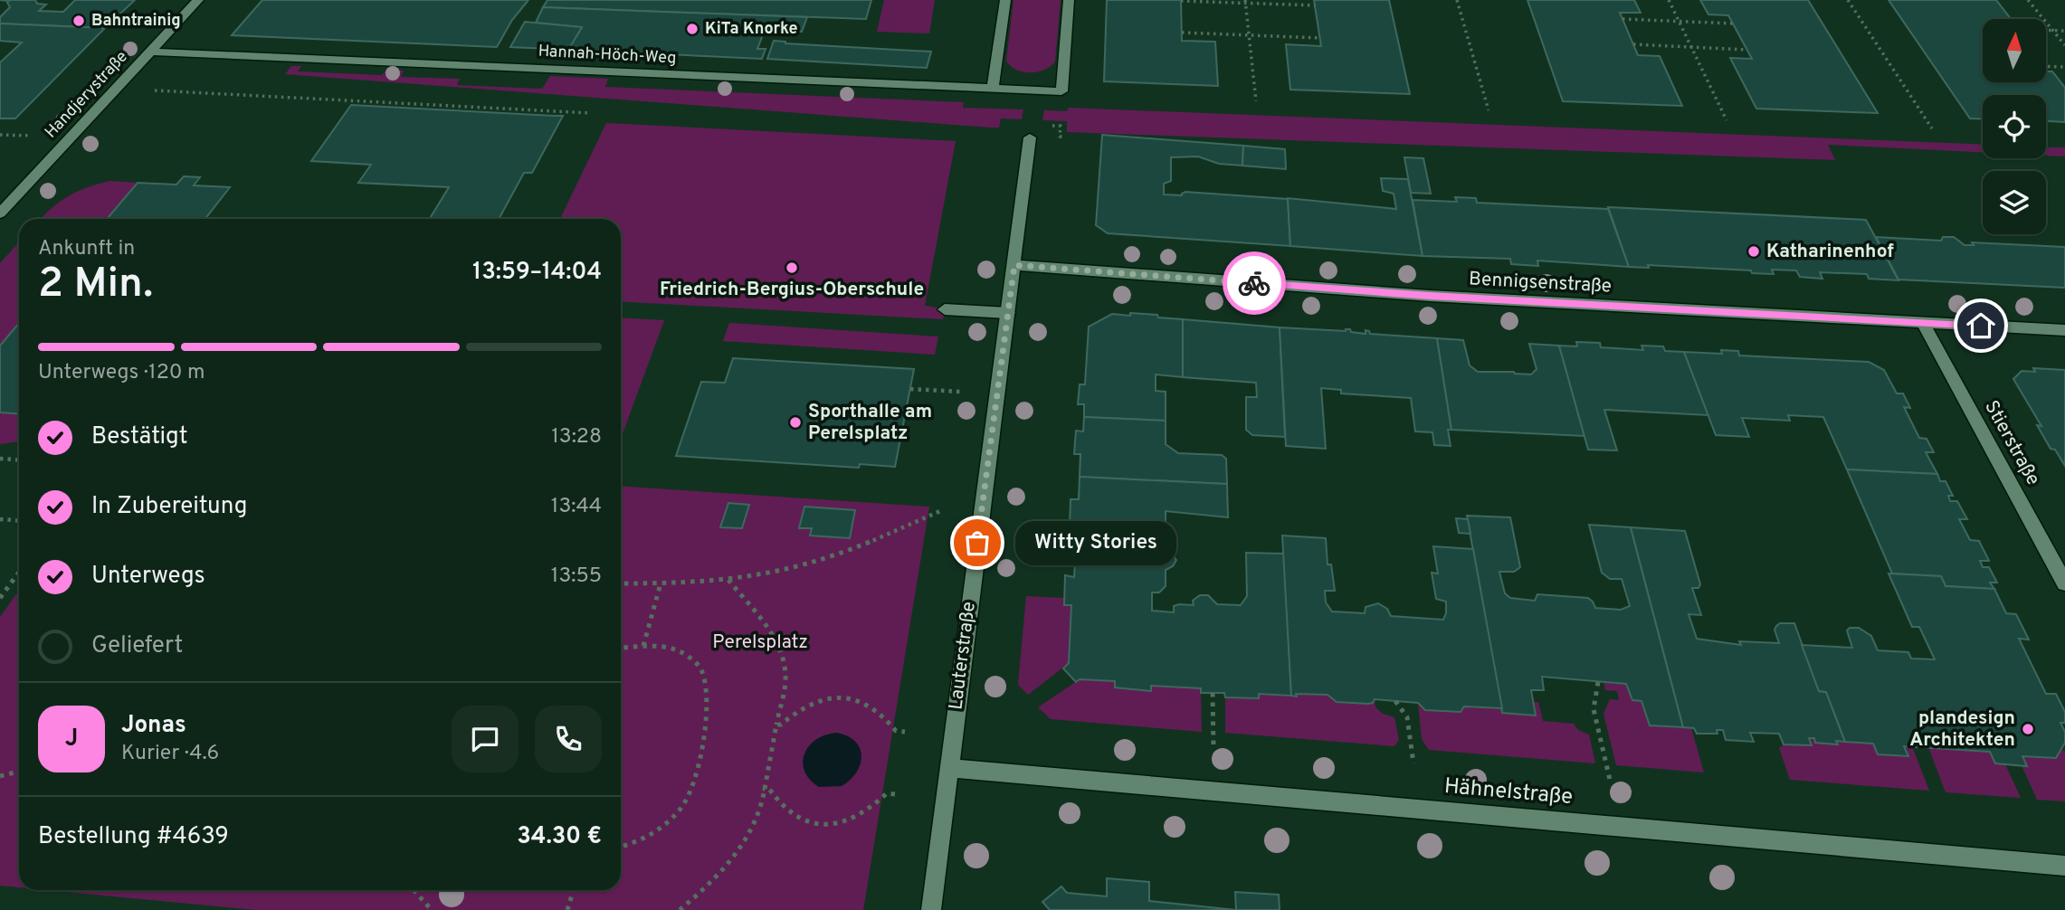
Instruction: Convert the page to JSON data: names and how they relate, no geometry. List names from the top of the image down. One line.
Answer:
{"streets":{"street":["Hannah-Höch-Weg","Handjerystraße","Bennigsenstraße","Stierstraße","Lauterstraße","Hähnelstraße"]},"crossings":[["Hannah-Höch-Weg","Handjerystraße"],["Bennigsenstraße","Stierstraße"],["Bennigsenstraße","Lauterstraße"],["Lauterstraße","Hähnelstraße"]],"parks":["Perelsplatz"],"places":["Bahntrainig","KiTa Knorke","Katharinenhof","Friedrich-Bergius-Oberschule","Sporthalle am Perelsplatz","Witty Stories","plandesign Architekten"],"north":"top","page":{"heading":["2 Min.","Ankunft in","13:59–14:04"],"panel":["Jonas","Kurier · 4.6","Bestellung #4639","34.30 €"],"bar":"Unterwegs · 120 m","list":[["Bestätigt","13:28"],["In Zubereitung","13:44"],["Unterwegs","13:55"],"Geliefert"],"bubble":"Witty Stories","round":"J"}}
